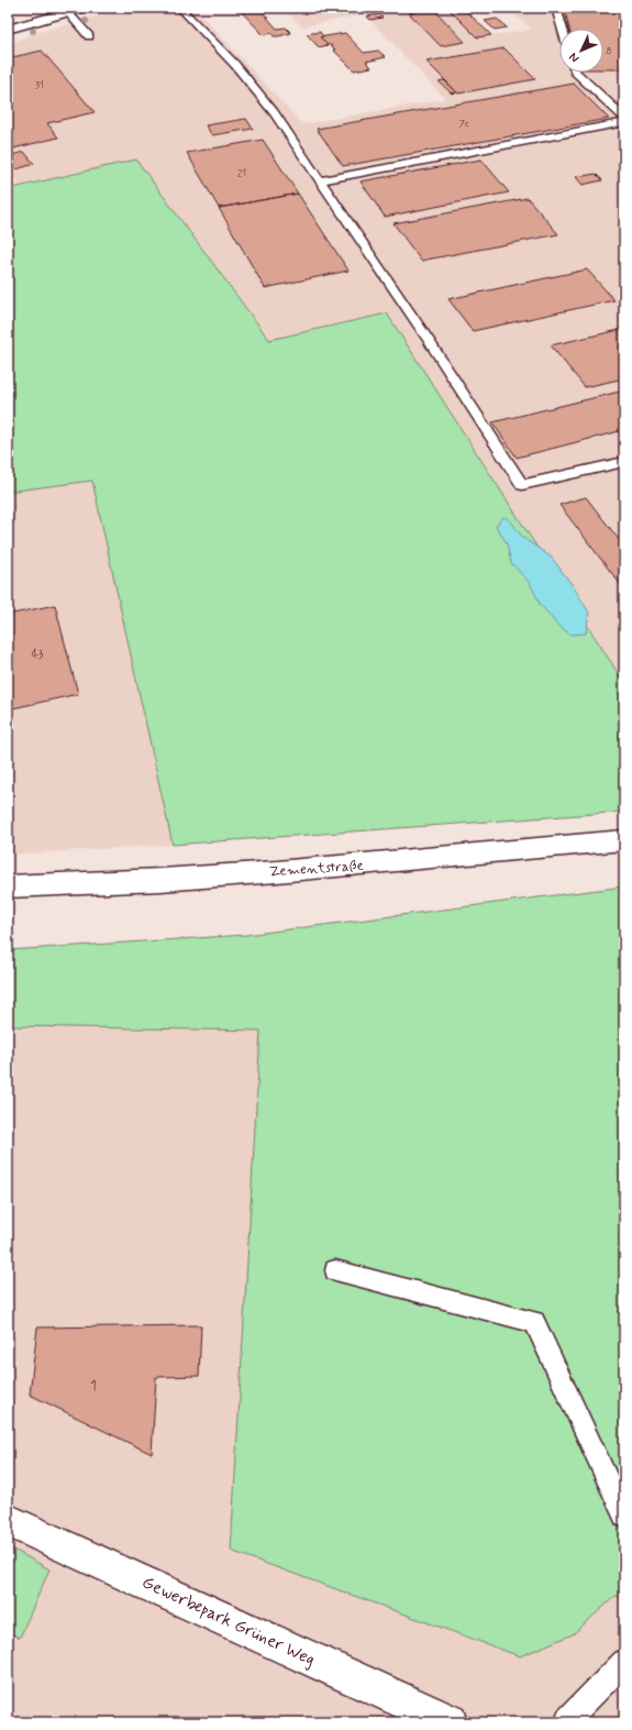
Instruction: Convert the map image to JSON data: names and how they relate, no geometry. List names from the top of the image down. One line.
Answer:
{"streets":{"street":["Zementstraße","Gewerbepark Grüner Weg"]},"house_numbers":["8","31","7c","21","43","1"],"north":"bottom left"}
